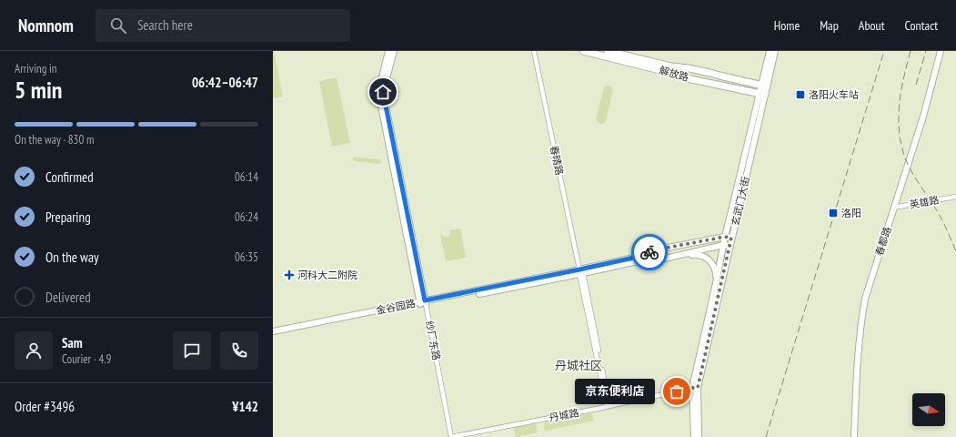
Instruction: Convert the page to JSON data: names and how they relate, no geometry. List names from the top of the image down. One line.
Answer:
{"streets":{"main road":["解放路","玄武门大街","春都路","金谷园路","纱厂东路"],"street":["春晴路","英雄路","丹城路"]},"crossings":[["解放路","玄武门大街"],["春晴路","金谷园路"],["春晴路","丹城路"],["玄武门大街","金谷园路"],["玄武门大街","丹城路"],["英雄路","春都路"],["金谷园路","纱厂东路"],["纱厂东路","丹城路"]],"districts":["丹城社区"],"places":{"transit":["洛阳火车站","洛阳"],"health":["河科大二附院"],"other":["京东便利店"]},"north":"right","page":{"header":"Nomnom","search":"Search here","nav":["Home","Map","About","Contact"],"heading":["5 min","Arriving in","06:42–06:47"],"panel":["Sam","Courier · 4.9","Order #3496","¥142"],"bar":"On the way · 830 m","list":[["Confirmed","06:14"],["Preparing","06:24"],["On the way","06:35"],"Delivered"],"bubble":"京东便利店"}}
